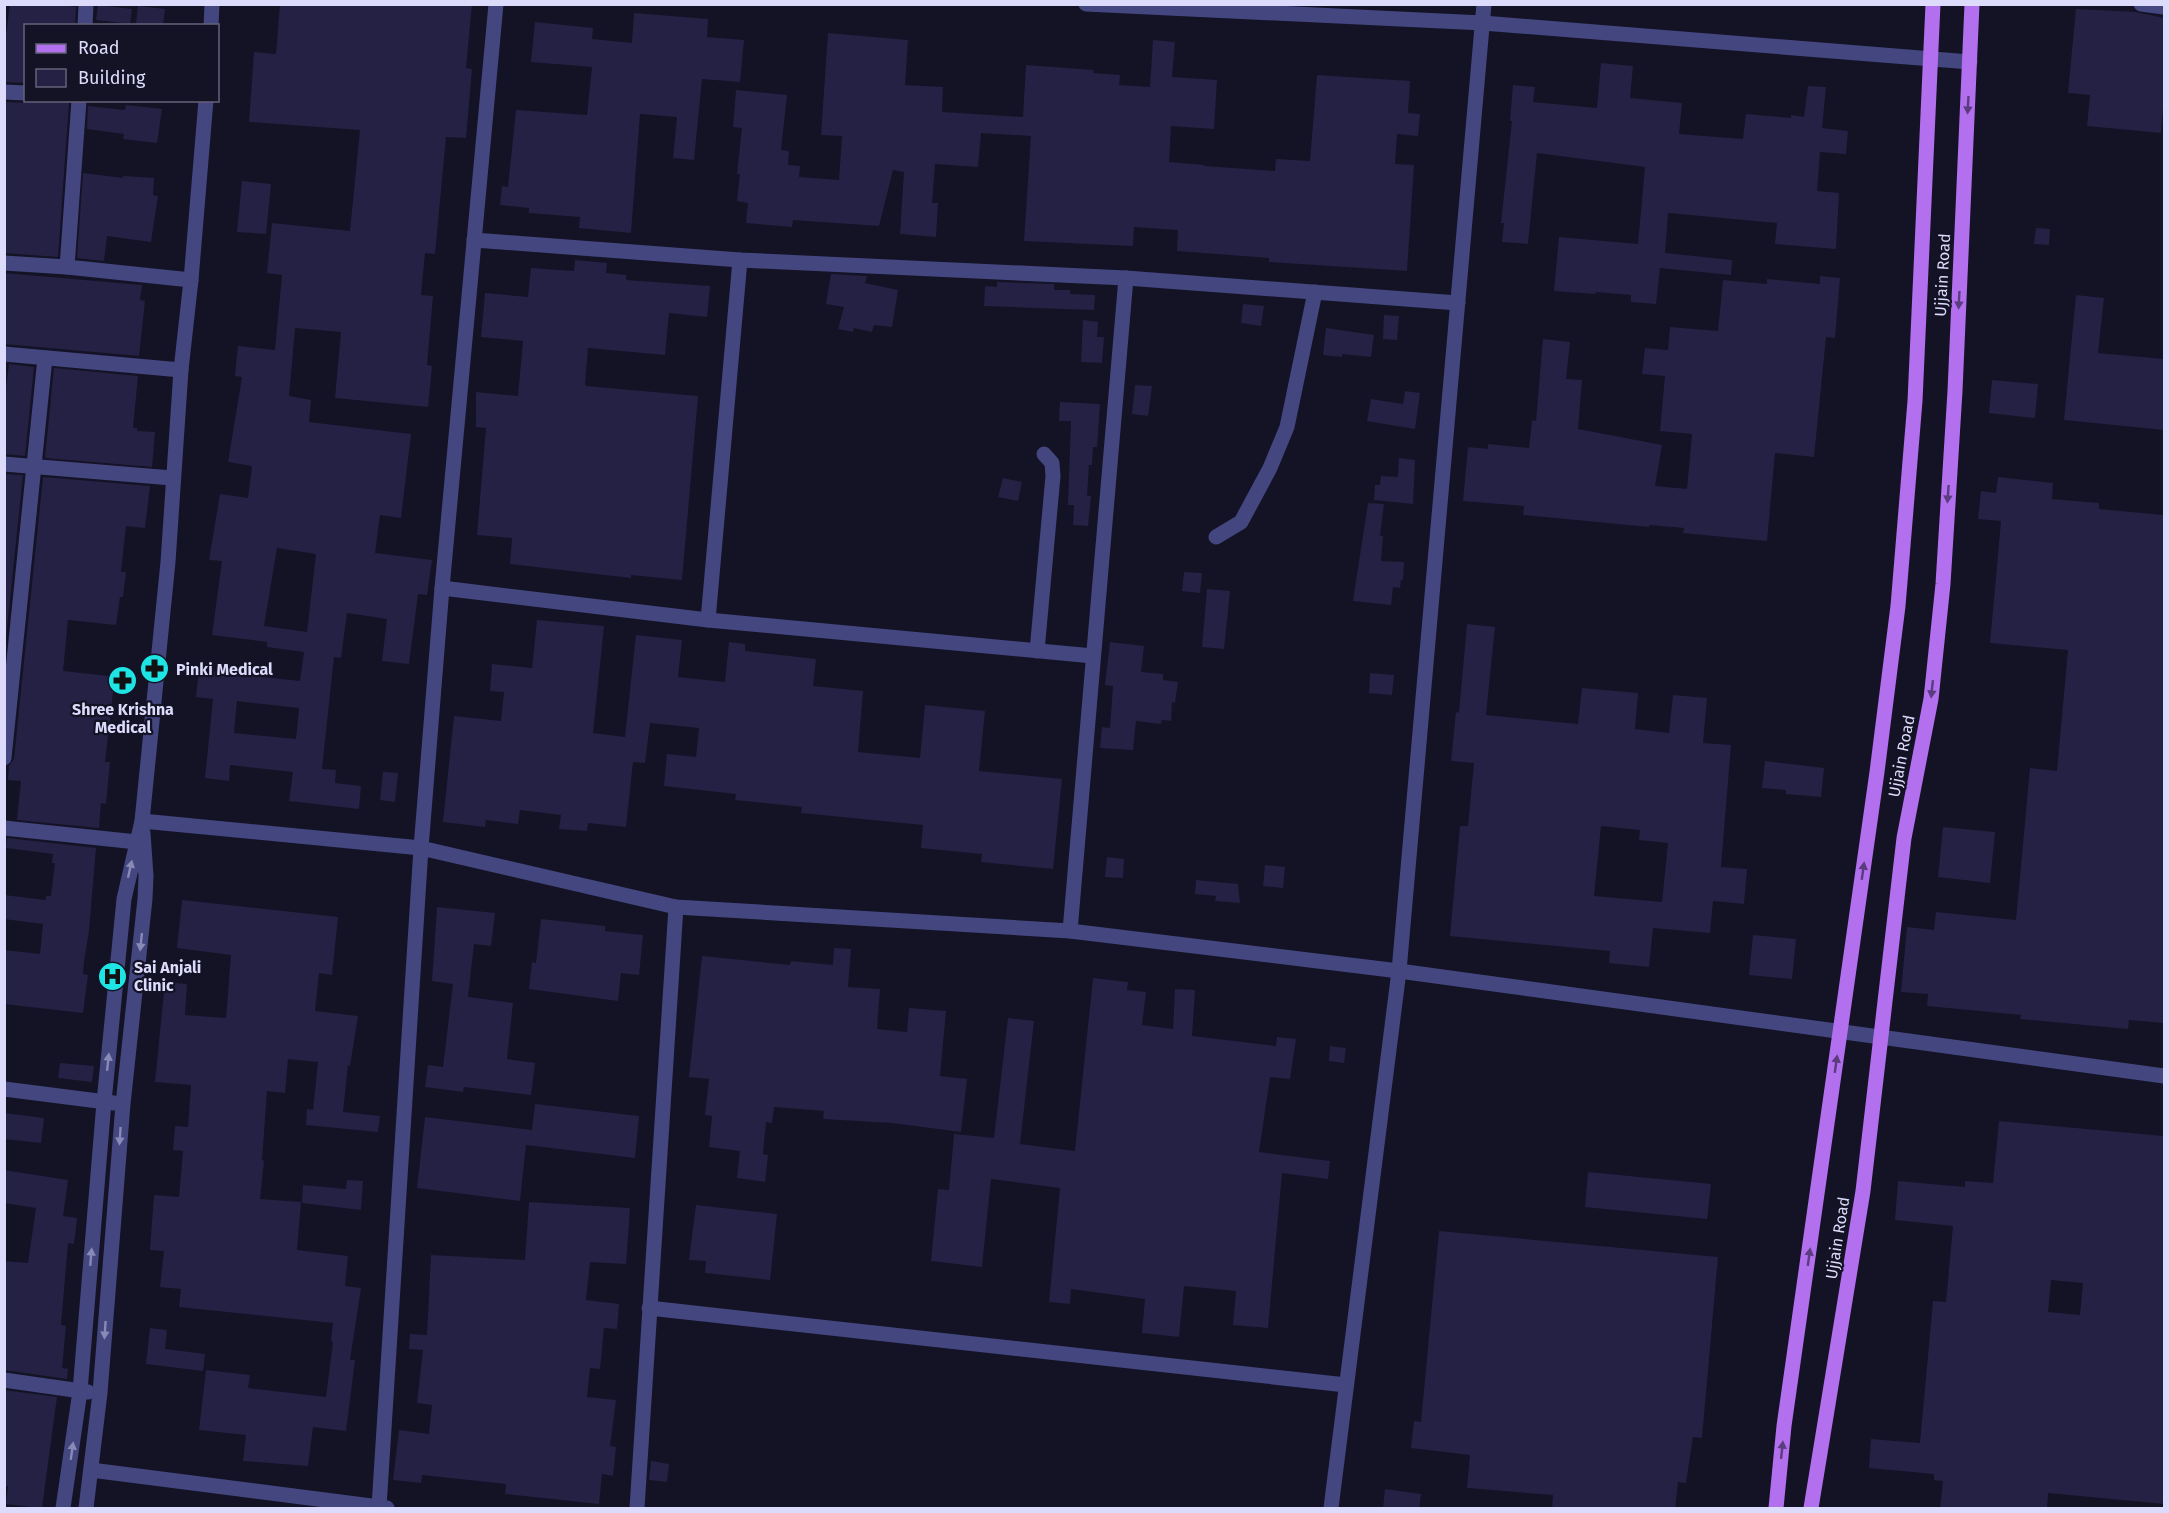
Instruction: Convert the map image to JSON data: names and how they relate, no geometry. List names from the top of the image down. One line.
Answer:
{"streets":{"main road":["Ujjain Road"]},"places":{"pharmacy":["Pinki Medical","Shree Krishna Medical"],"hospital":["Sai Anjali Clinic"]},"legend":["Road","Building"]}
